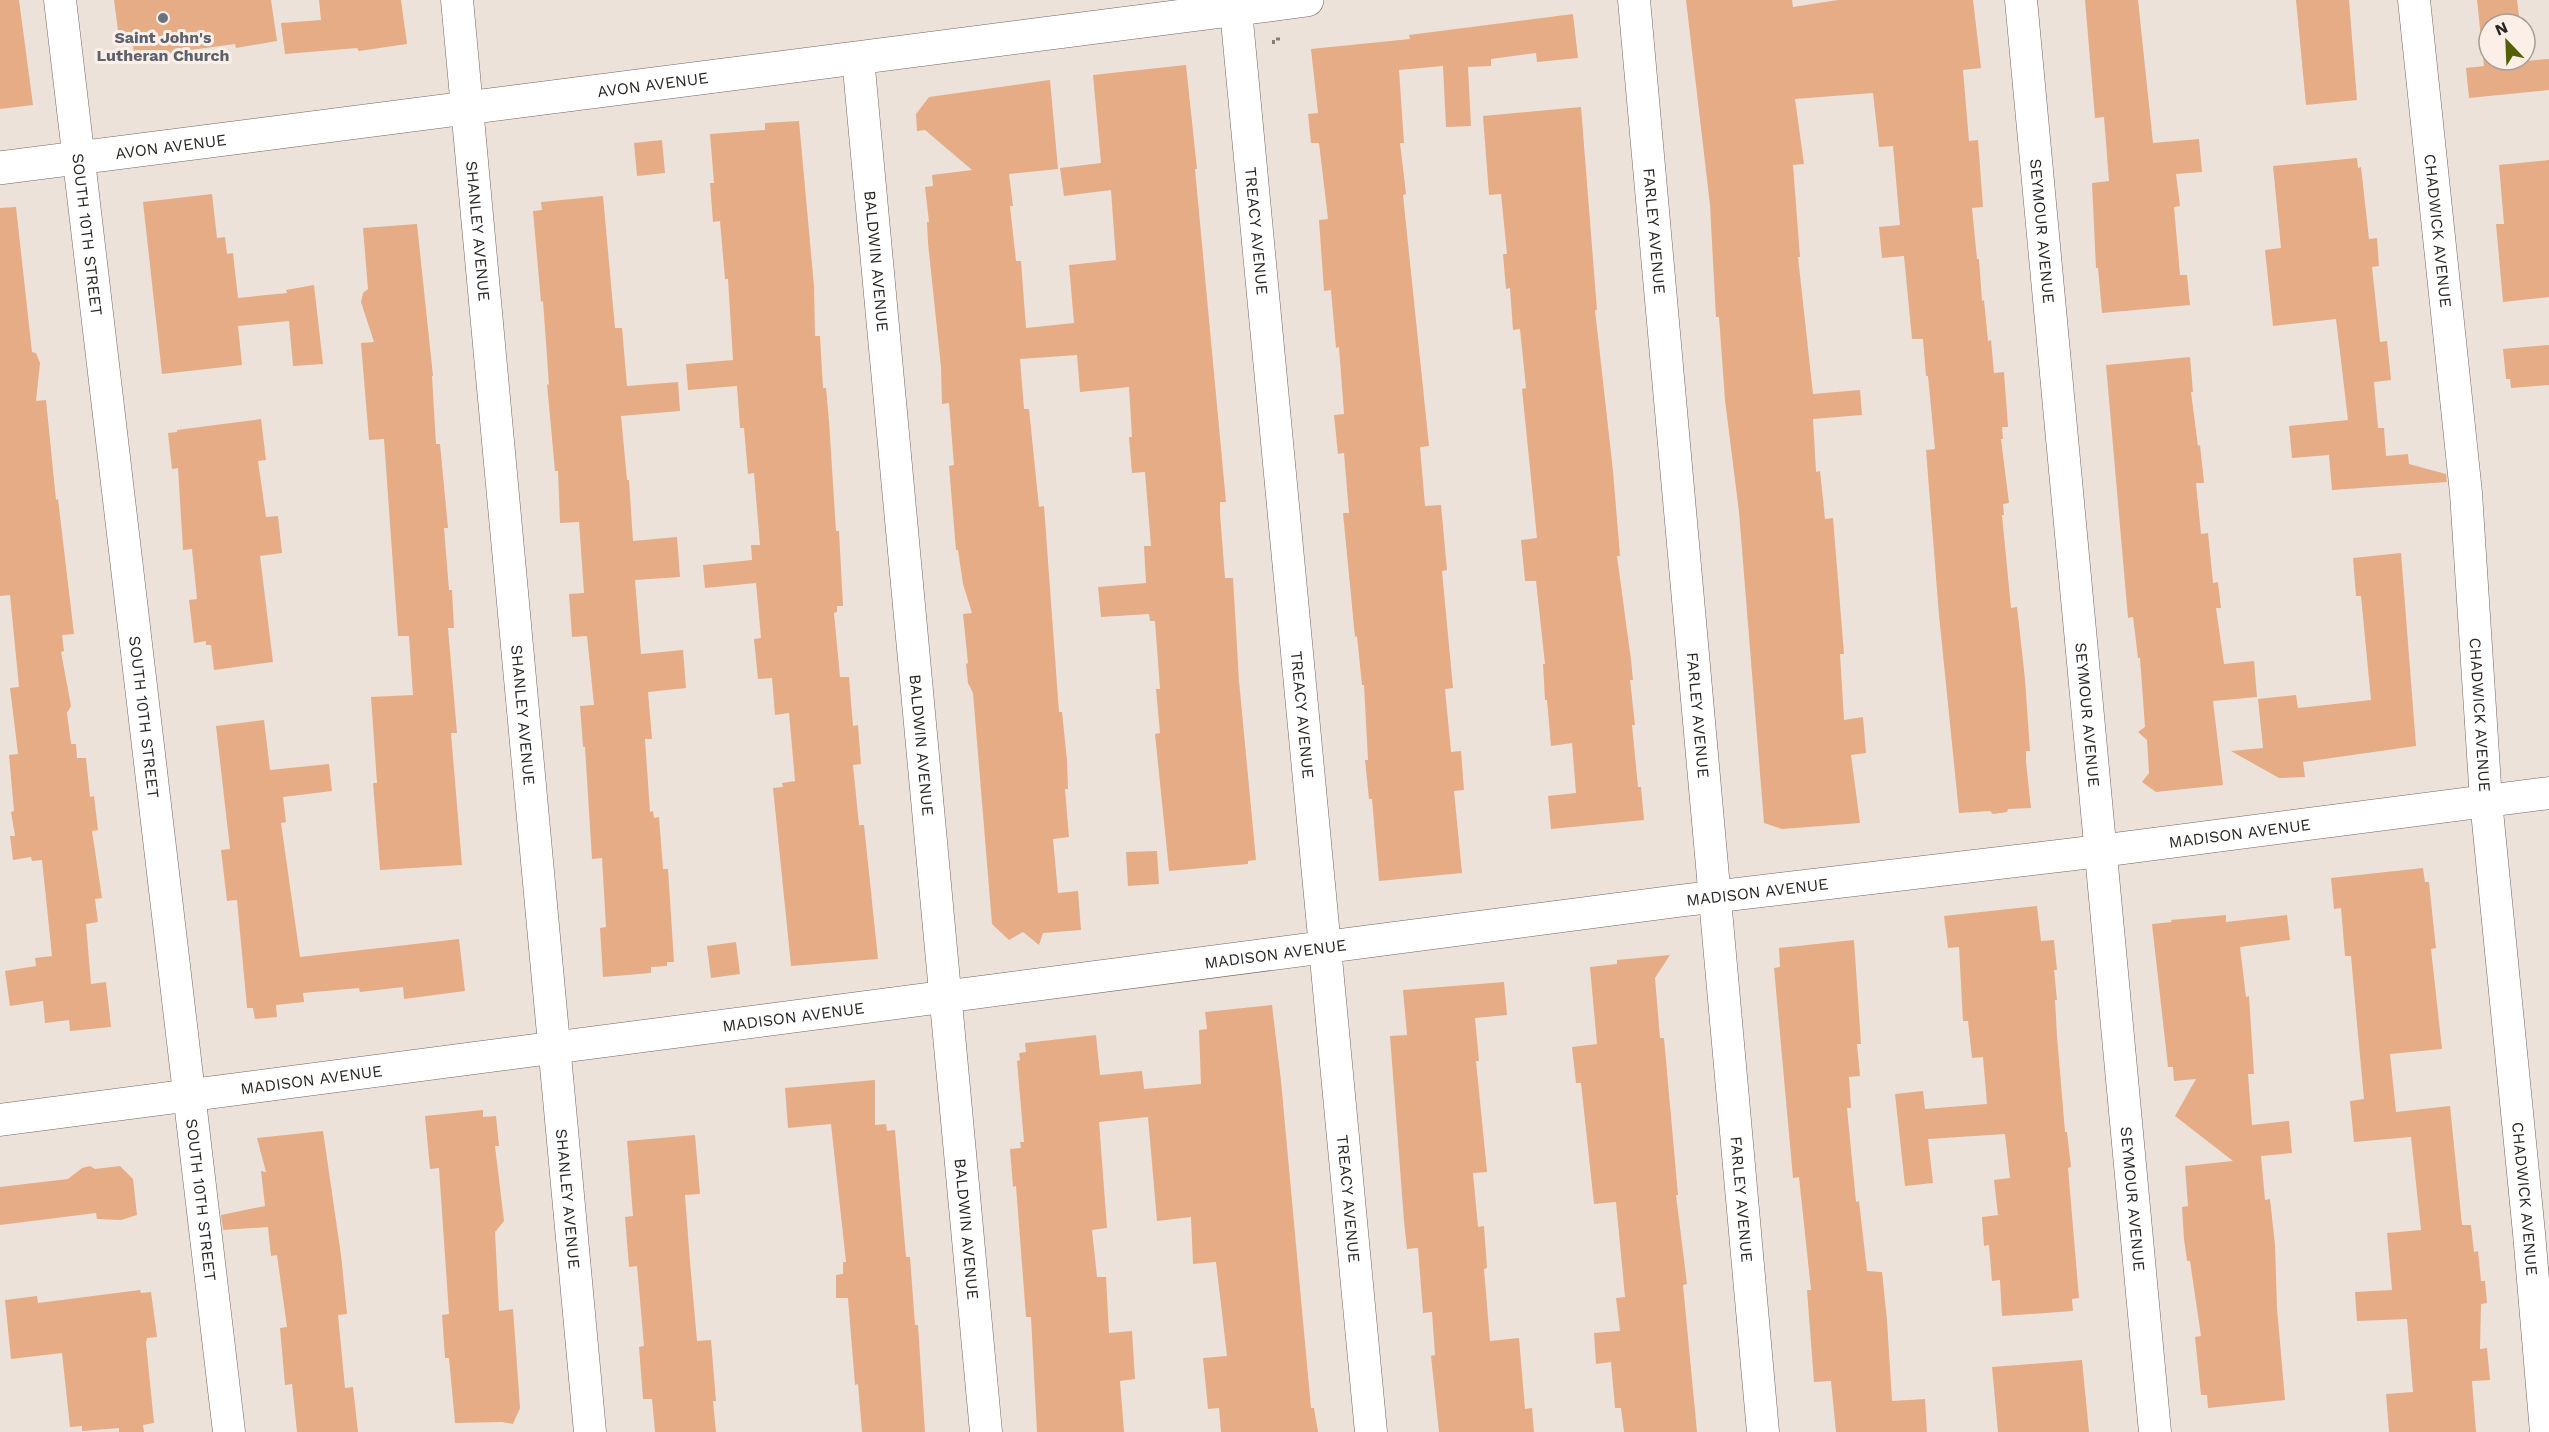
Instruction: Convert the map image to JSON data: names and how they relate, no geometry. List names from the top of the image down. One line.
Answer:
{"streets":{"street":["AVON AVENUE","SHANLEY AVENUE","TREACY AVENUE","FARLEY AVENUE","SEYMOUR AVENUE","CHADWICK AVENUE","SOUTH 10TH STREET","BALDWIN AVENUE","MADISON AVENUE"]},"crossings":[["AVON AVENUE","SHANLEY AVENUE"],["AVON AVENUE","TREACY AVENUE"],["AVON AVENUE","SOUTH 10TH STREET"],["AVON AVENUE","BALDWIN AVENUE"],["SHANLEY AVENUE","MADISON AVENUE"],["TREACY AVENUE","MADISON AVENUE"],["FARLEY AVENUE","MADISON AVENUE"],["SEYMOUR AVENUE","MADISON AVENUE"],["CHADWICK AVENUE","MADISON AVENUE"],["SOUTH 10TH STREET","MADISON AVENUE"],["BALDWIN AVENUE","MADISON AVENUE"]],"places":["Saint John's Lutheran Church"],"north":"top left"}
